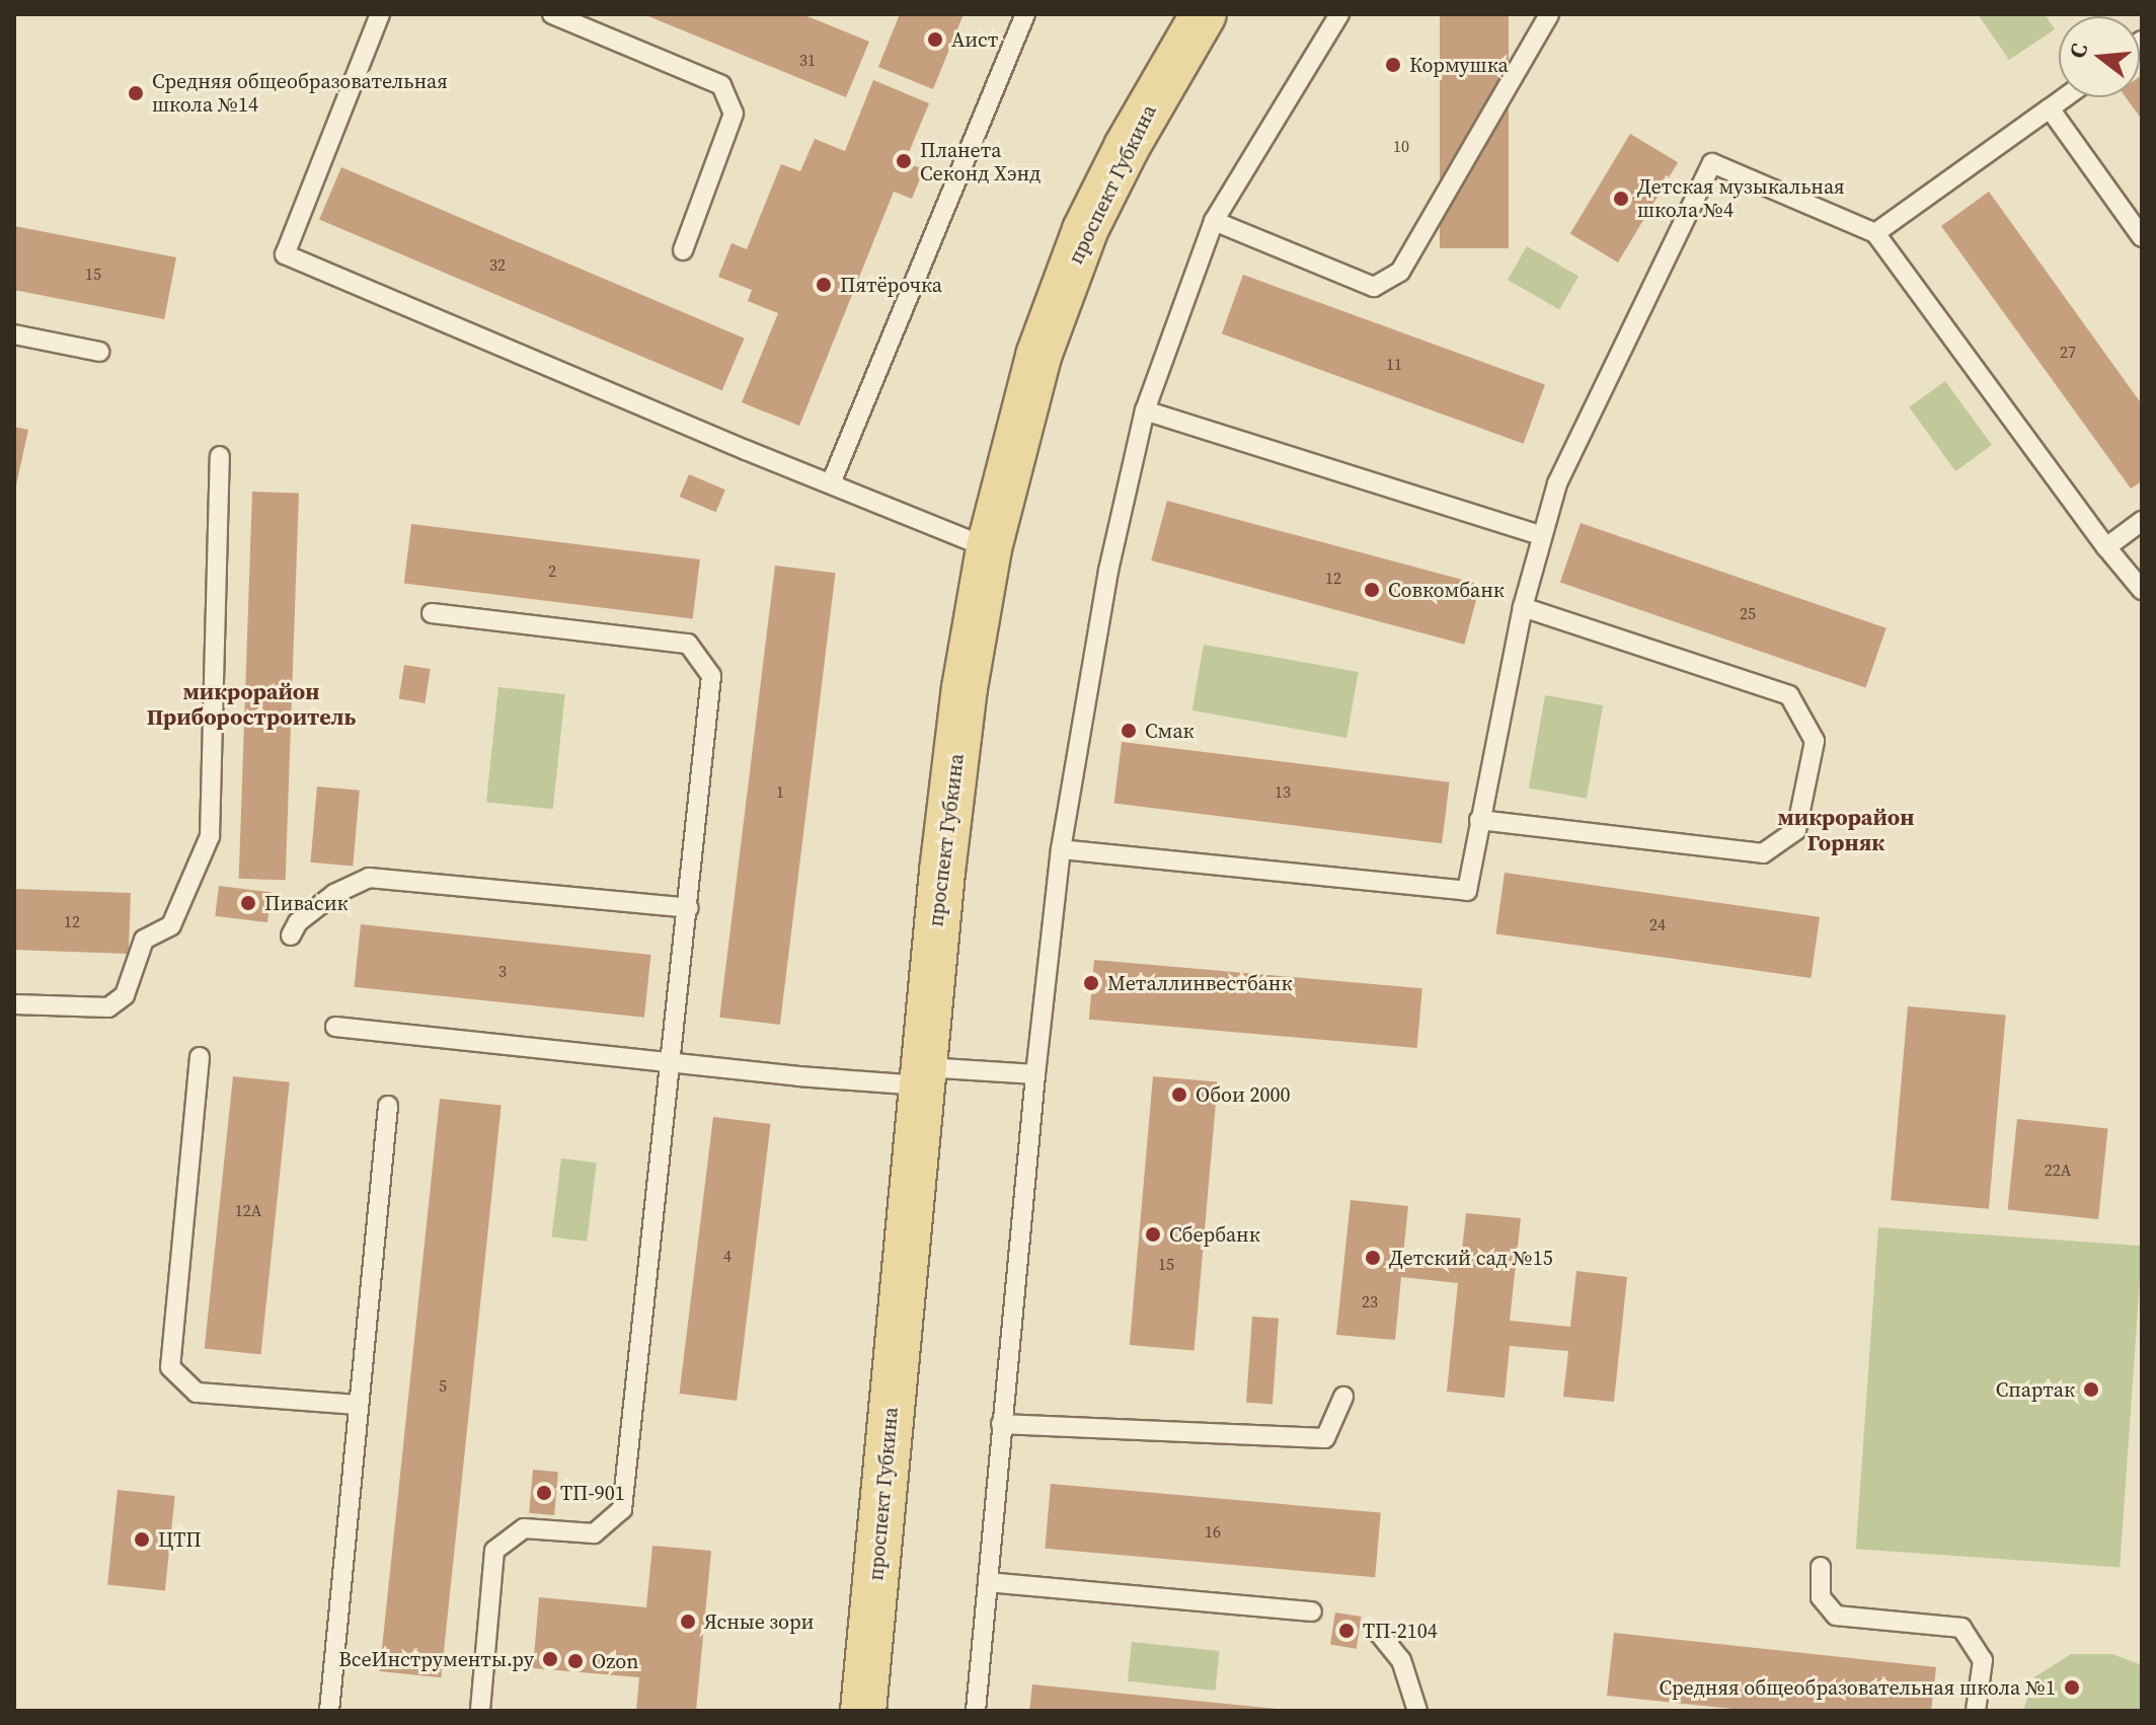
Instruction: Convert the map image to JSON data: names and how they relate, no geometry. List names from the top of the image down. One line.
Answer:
{"streets":{"main road":["проспект Губкина"]},"districts":["микрорайон Приборостроитель","микрорайон Горняк"],"places":["Аист","Кормушка","Средняя общеобразовательная школа №14","Планета Секонд Хэнд","Детская музыкальная школа №4","Пятёрочка","Совкомбанк","Смак","Пивасик","Металлинвестбанк","Обои 2000","Сбербанк","Детский сад №15","Спартак","ТП-901","ЦТП","Ясные зори","ТП-2104","ВсеИнструменты.ру","Ozon","Средняя общеобразовательная школа №1"],"house_numbers":["31","10","32","15","27","11","2","12","25","1","13","12","24","3","22А","12А","4","15","23","5","16"],"north":"left"}
